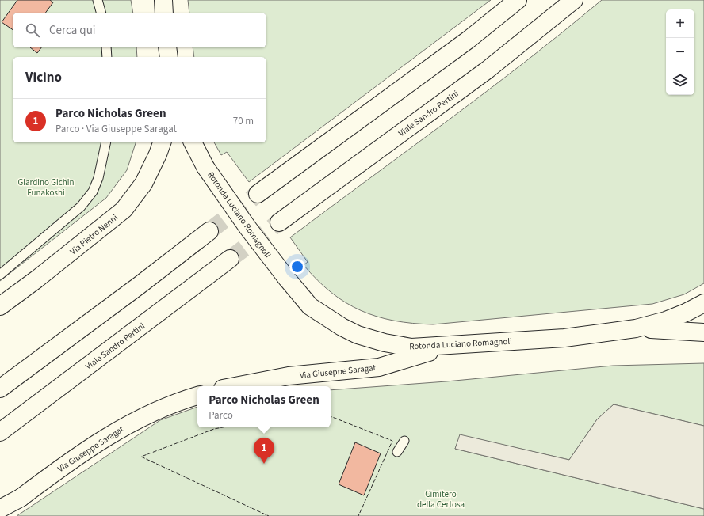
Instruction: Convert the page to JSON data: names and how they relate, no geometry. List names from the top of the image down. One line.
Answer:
{"streets":{"main road":["Viale Sandro Pertini","Rotonda Luciano Romagnoli","Via Pietro Nenni","Via Giuseppe Saragat"]},"crossings":[["Rotonda Luciano Romagnoli","Via Giuseppe Saragat"]],"parks":["Giardino Gichin Funakoshi","Cimitero della Certosa"],"page":{"map_buttons":["+","−"],"search":"Cerca qui","heading":"Vicino","list":[{"mark":"1","name":"Parco Nicholas Green","note":"Parco · Via Giuseppe Saragat","value":"70 m"}],"popup":["Parco Nicholas Green","Parco"],"pins":"1"}}
